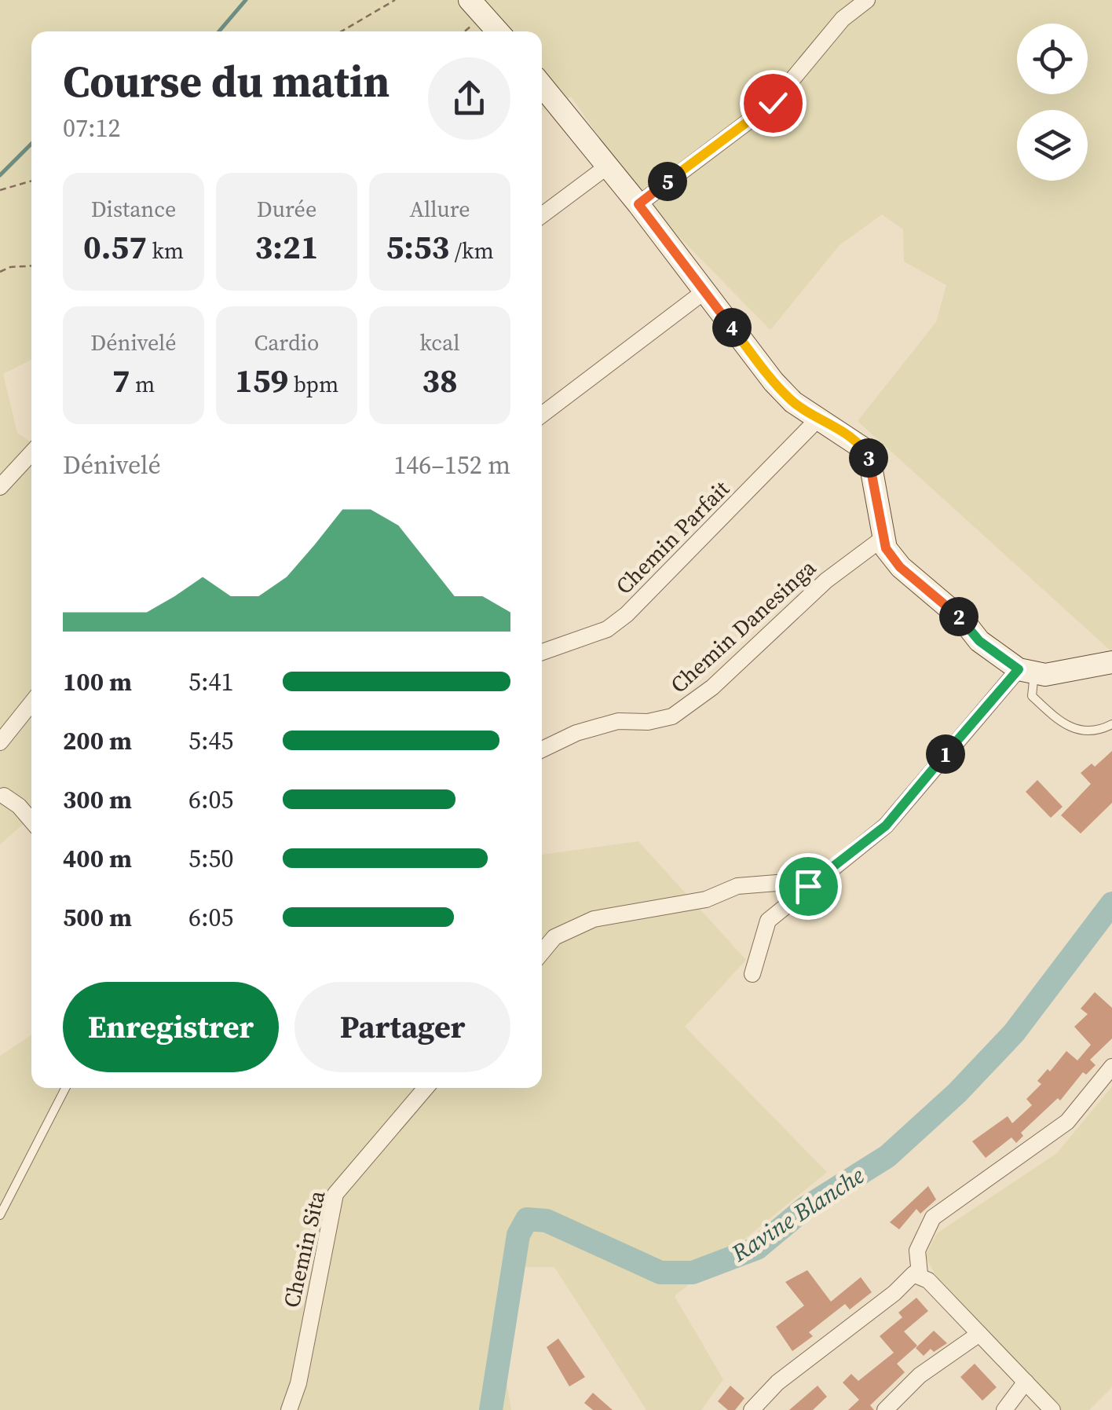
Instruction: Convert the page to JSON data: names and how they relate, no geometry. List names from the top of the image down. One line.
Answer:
{"streets":{"street":["Chemin Parfait","Chemin Danesinga","Chemin Sita"]},"water":["Ravine Blanche"],"page":{"heading":["Course du matin","07:12"],"pins":["5","4","3","2","1"],"stats":[["Distance","0.57 km"],["Durée","3:21"],["Allure","5:53 /km"],["Dénivelé","7 m"],["Cardio","159 bpm"],["kcal","38"]],"chart":["Dénivelé","146–152 m"],"list":[{"name":"100 m","note":"5:41"},{"name":"200 m","note":"5:45"},{"name":"300 m","note":"6:05"},{"name":"400 m","note":"5:50"},{"name":"500 m","note":"6:05"}],"buttons":["Enregistrer","Partager"]}}
